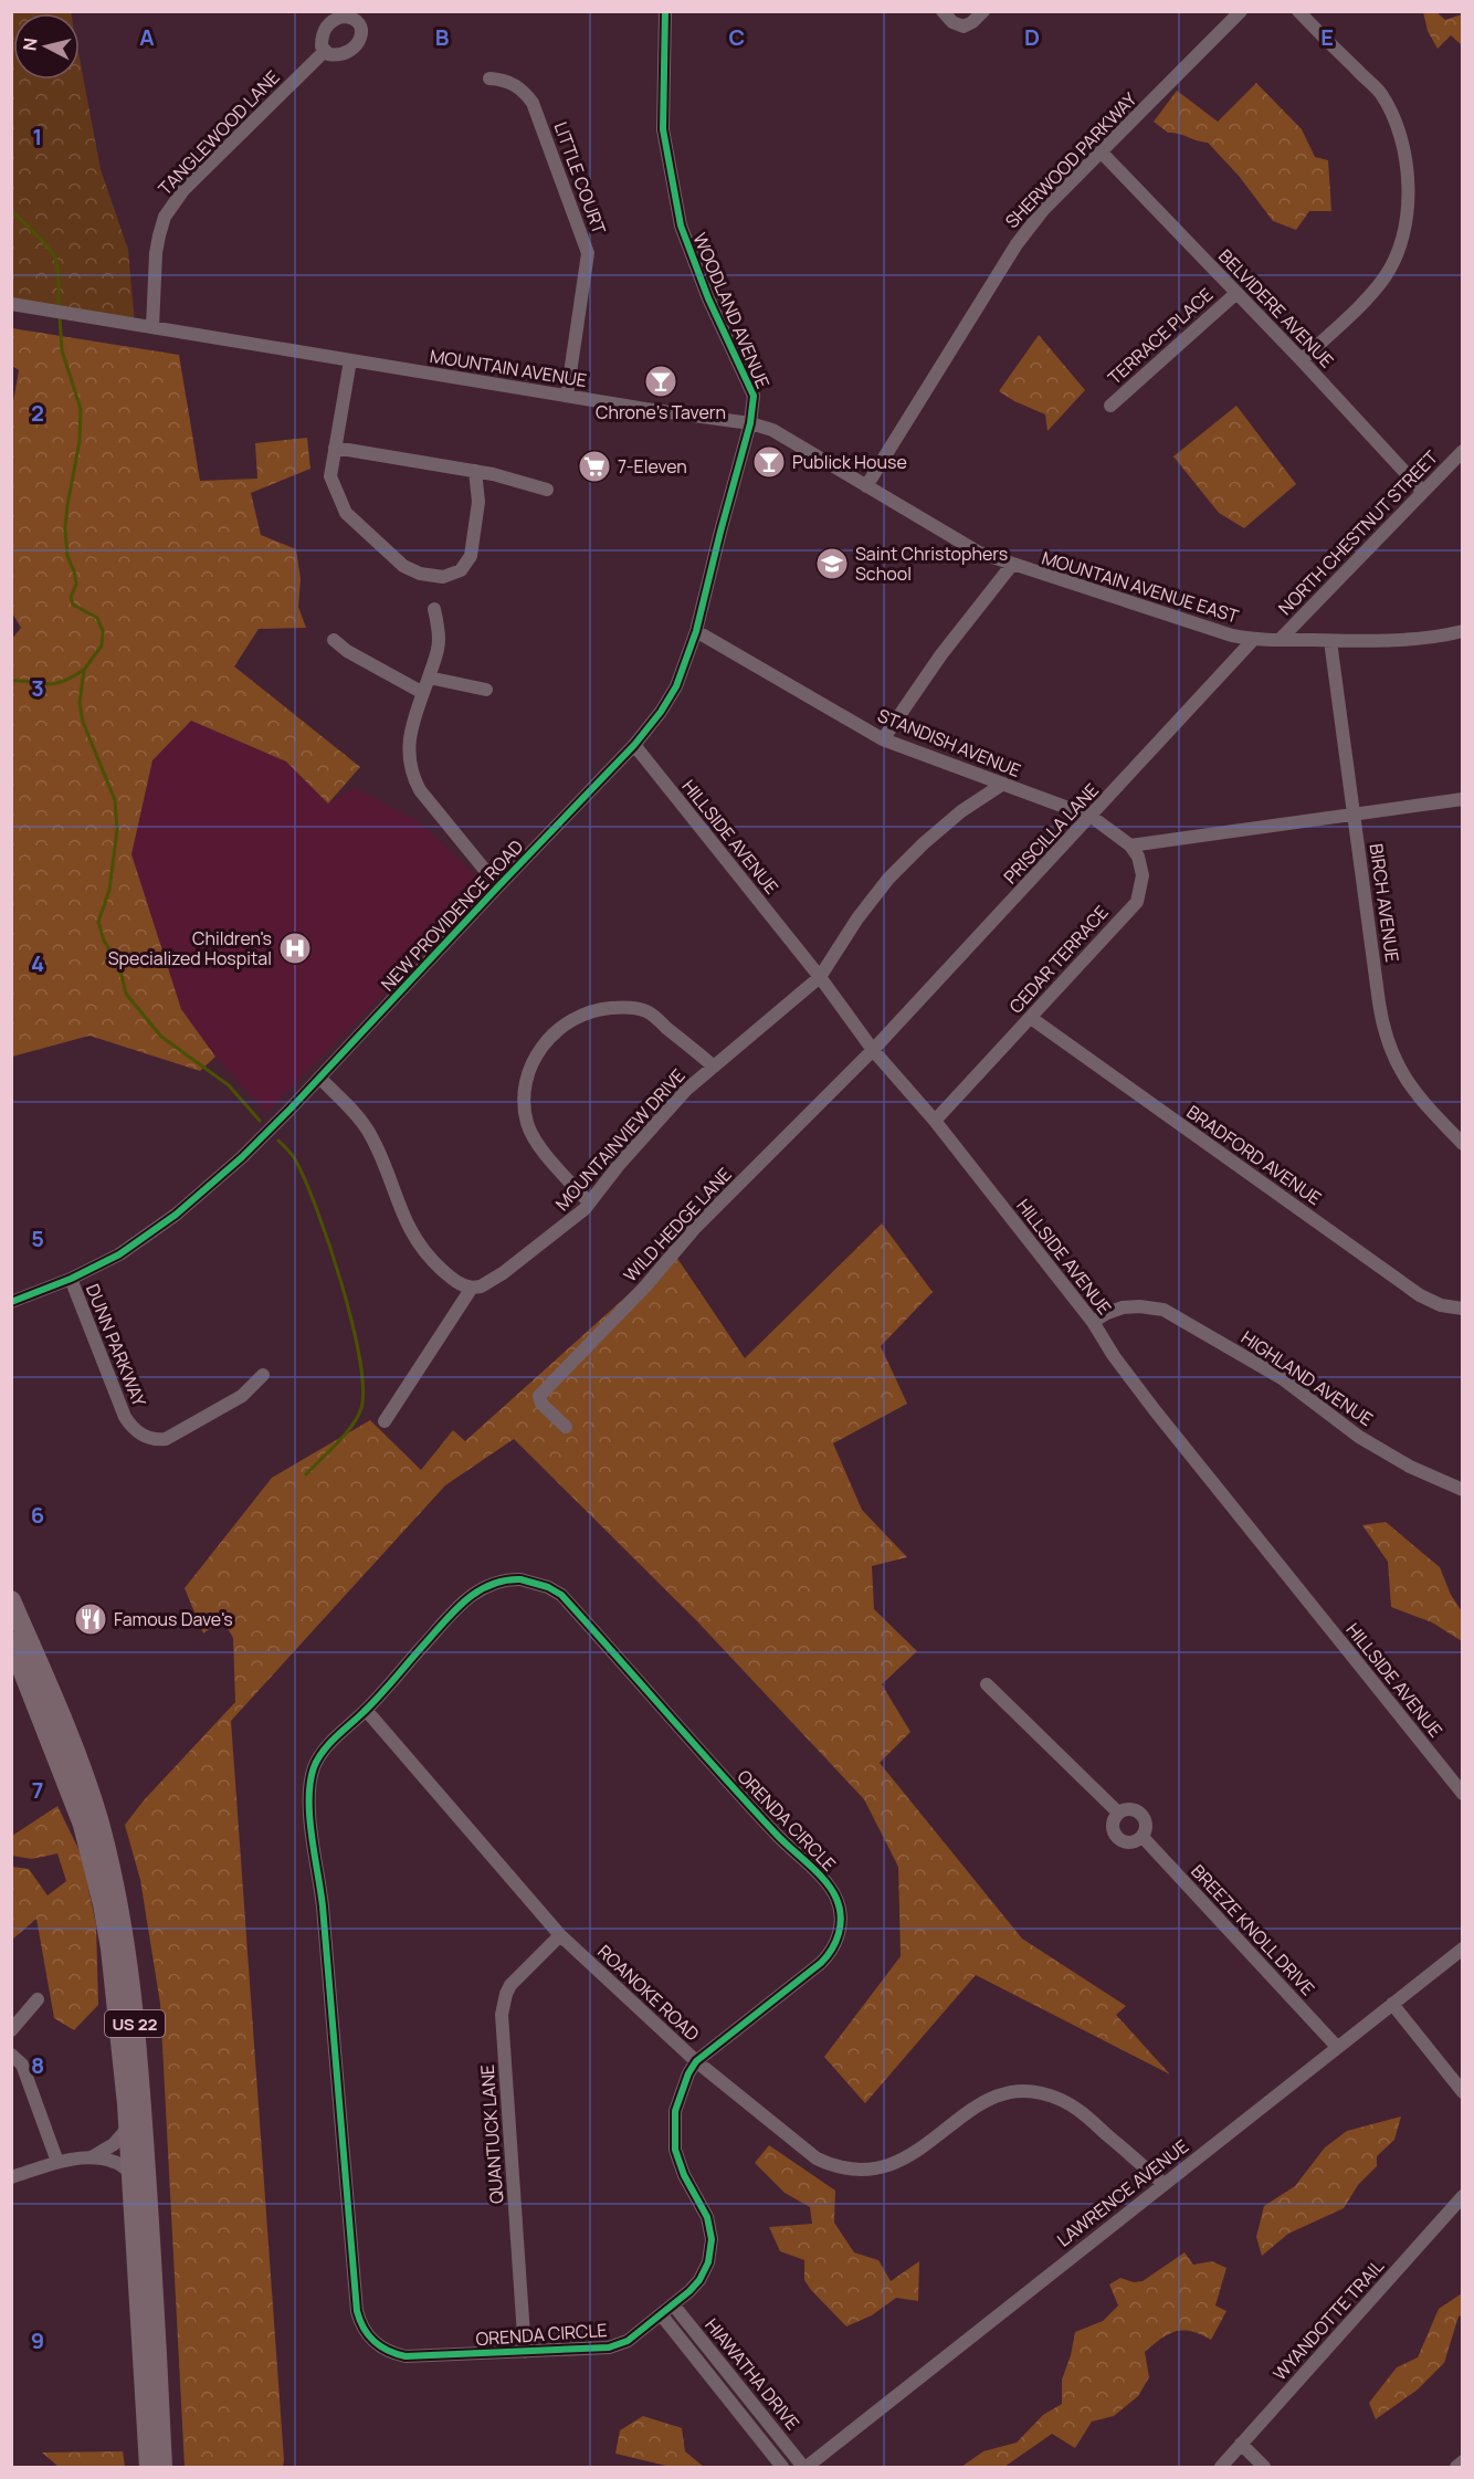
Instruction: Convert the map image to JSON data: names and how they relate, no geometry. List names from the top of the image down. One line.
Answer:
{"streets":{"highway":["US 22"],"street":["TANGLEWOOD LANE","SHERWOOD PARKWAY","LITTLE COURT","BELVIDERE AVENUE","WOODLAND AVENUE","TERRACE PLACE","MOUNTAIN AVENUE","NORTH CHESTNUT STREET","MOUNTAIN AVENUE EAST","STANDISH AVENUE","PRISCILLA LANE","HILLSIDE AVENUE","BIRCH AVENUE","NEW PROVIDENCE ROAD","CEDAR TERRACE","MOUNTAINVIEW DRIVE","BRADFORD AVENUE","WILD HEDGE LANE","DUNN PARKWAY","HIGHLAND AVENUE","ORENDA CIRCLE","BREEZE KNOLL DRIVE","ROANOKE ROAD","QUANTUCK LANE","LAWRENCE AVENUE","WYANDOTTE TRAIL","HIAWATHA DRIVE"]},"crossings":[["TANGLEWOOD LANE","MOUNTAIN AVENUE"],["SHERWOOD PARKWAY","BELVIDERE AVENUE"],["SHERWOOD PARKWAY","MOUNTAIN AVENUE"],["LITTLE COURT","MOUNTAIN AVENUE"],["BELVIDERE AVENUE","TERRACE PLACE"],["BELVIDERE AVENUE","NORTH CHESTNUT STREET"],["WOODLAND AVENUE","MOUNTAIN AVENUE"],["WOODLAND AVENUE","NEW PROVIDENCE ROAD"],["MOUNTAIN AVENUE","MOUNTAIN AVENUE EAST"],["MOUNTAIN AVENUE","NEW PROVIDENCE ROAD"],["NORTH CHESTNUT STREET","MOUNTAIN AVENUE EAST"],["MOUNTAIN AVENUE EAST","PRISCILLA LANE"],["MOUNTAIN AVENUE EAST","BIRCH AVENUE"],["STANDISH AVENUE","PRISCILLA LANE"],["STANDISH AVENUE","NEW PROVIDENCE ROAD"],["STANDISH AVENUE","MOUNTAINVIEW DRIVE"],["PRISCILLA LANE","HILLSIDE AVENUE"],["PRISCILLA LANE","WILD HEDGE LANE"],["HILLSIDE AVENUE","NEW PROVIDENCE ROAD"],["HILLSIDE AVENUE","CEDAR TERRACE"],["HILLSIDE AVENUE","MOUNTAINVIEW DRIVE"],["HILLSIDE AVENUE","WILD HEDGE LANE"],["HILLSIDE AVENUE","HIGHLAND AVENUE"],["NEW PROVIDENCE ROAD","DUNN PARKWAY"],["CEDAR TERRACE","BRADFORD AVENUE"],["ORENDA CIRCLE","ROANOKE ROAD"],["ORENDA CIRCLE","QUANTUCK LANE"],["ORENDA CIRCLE","HIAWATHA DRIVE"],["BREEZE KNOLL DRIVE","LAWRENCE AVENUE"],["ROANOKE ROAD","QUANTUCK LANE"],["ROANOKE ROAD","LAWRENCE AVENUE"],["LAWRENCE AVENUE","HIAWATHA DRIVE"]],"places":{"bar":["Chrone's Tavern","Publick House"],"supermarket":["7-Eleven"],"school or university":["Saint Christophers School"],"hospital":["Children's Specialized Hospital"],"restaurant":["Famous Dave's"]},"north":"left","grid":{"columns":["A","B","C","D","E"],"rows":["1","2","3","4","5","6","7","8","9"]}}
